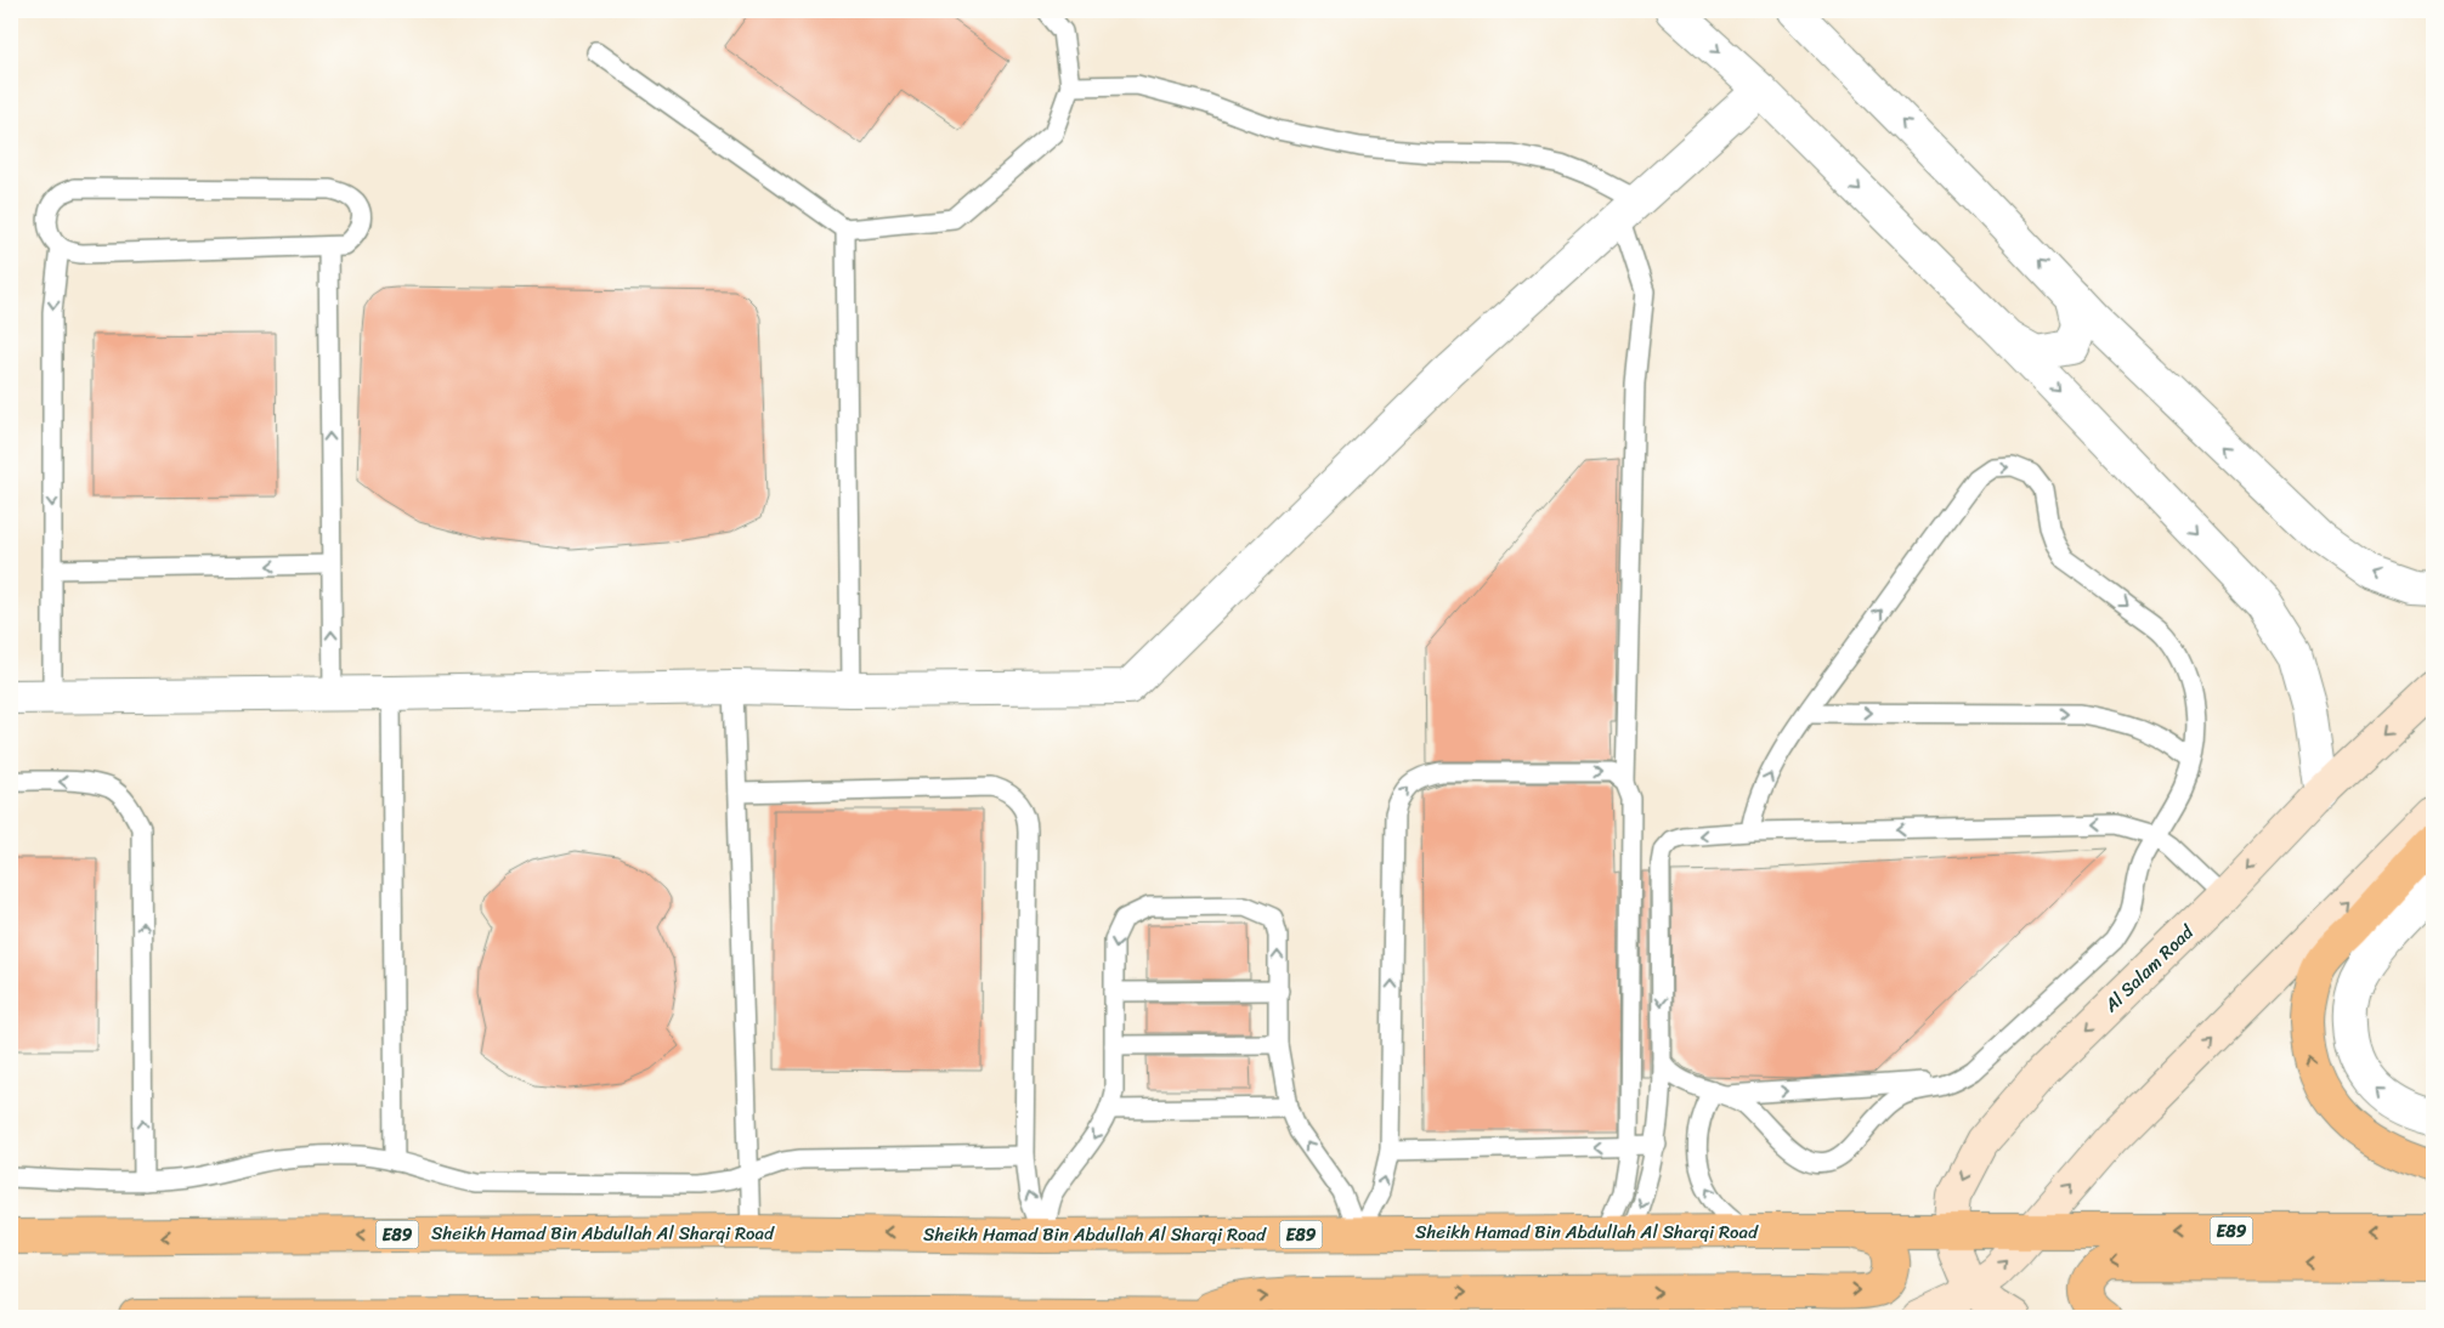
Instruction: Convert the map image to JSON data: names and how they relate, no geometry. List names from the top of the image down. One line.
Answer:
{"streets":{"highway":["E89","Sheikh Hamad Bin Abdullah Al Sharqi Road"],"main road":["Al Salam Road"]},"crossings":[["Al Salam Road","Sheikh Hamad Bin Abdullah Al Sharqi Road"]]}
